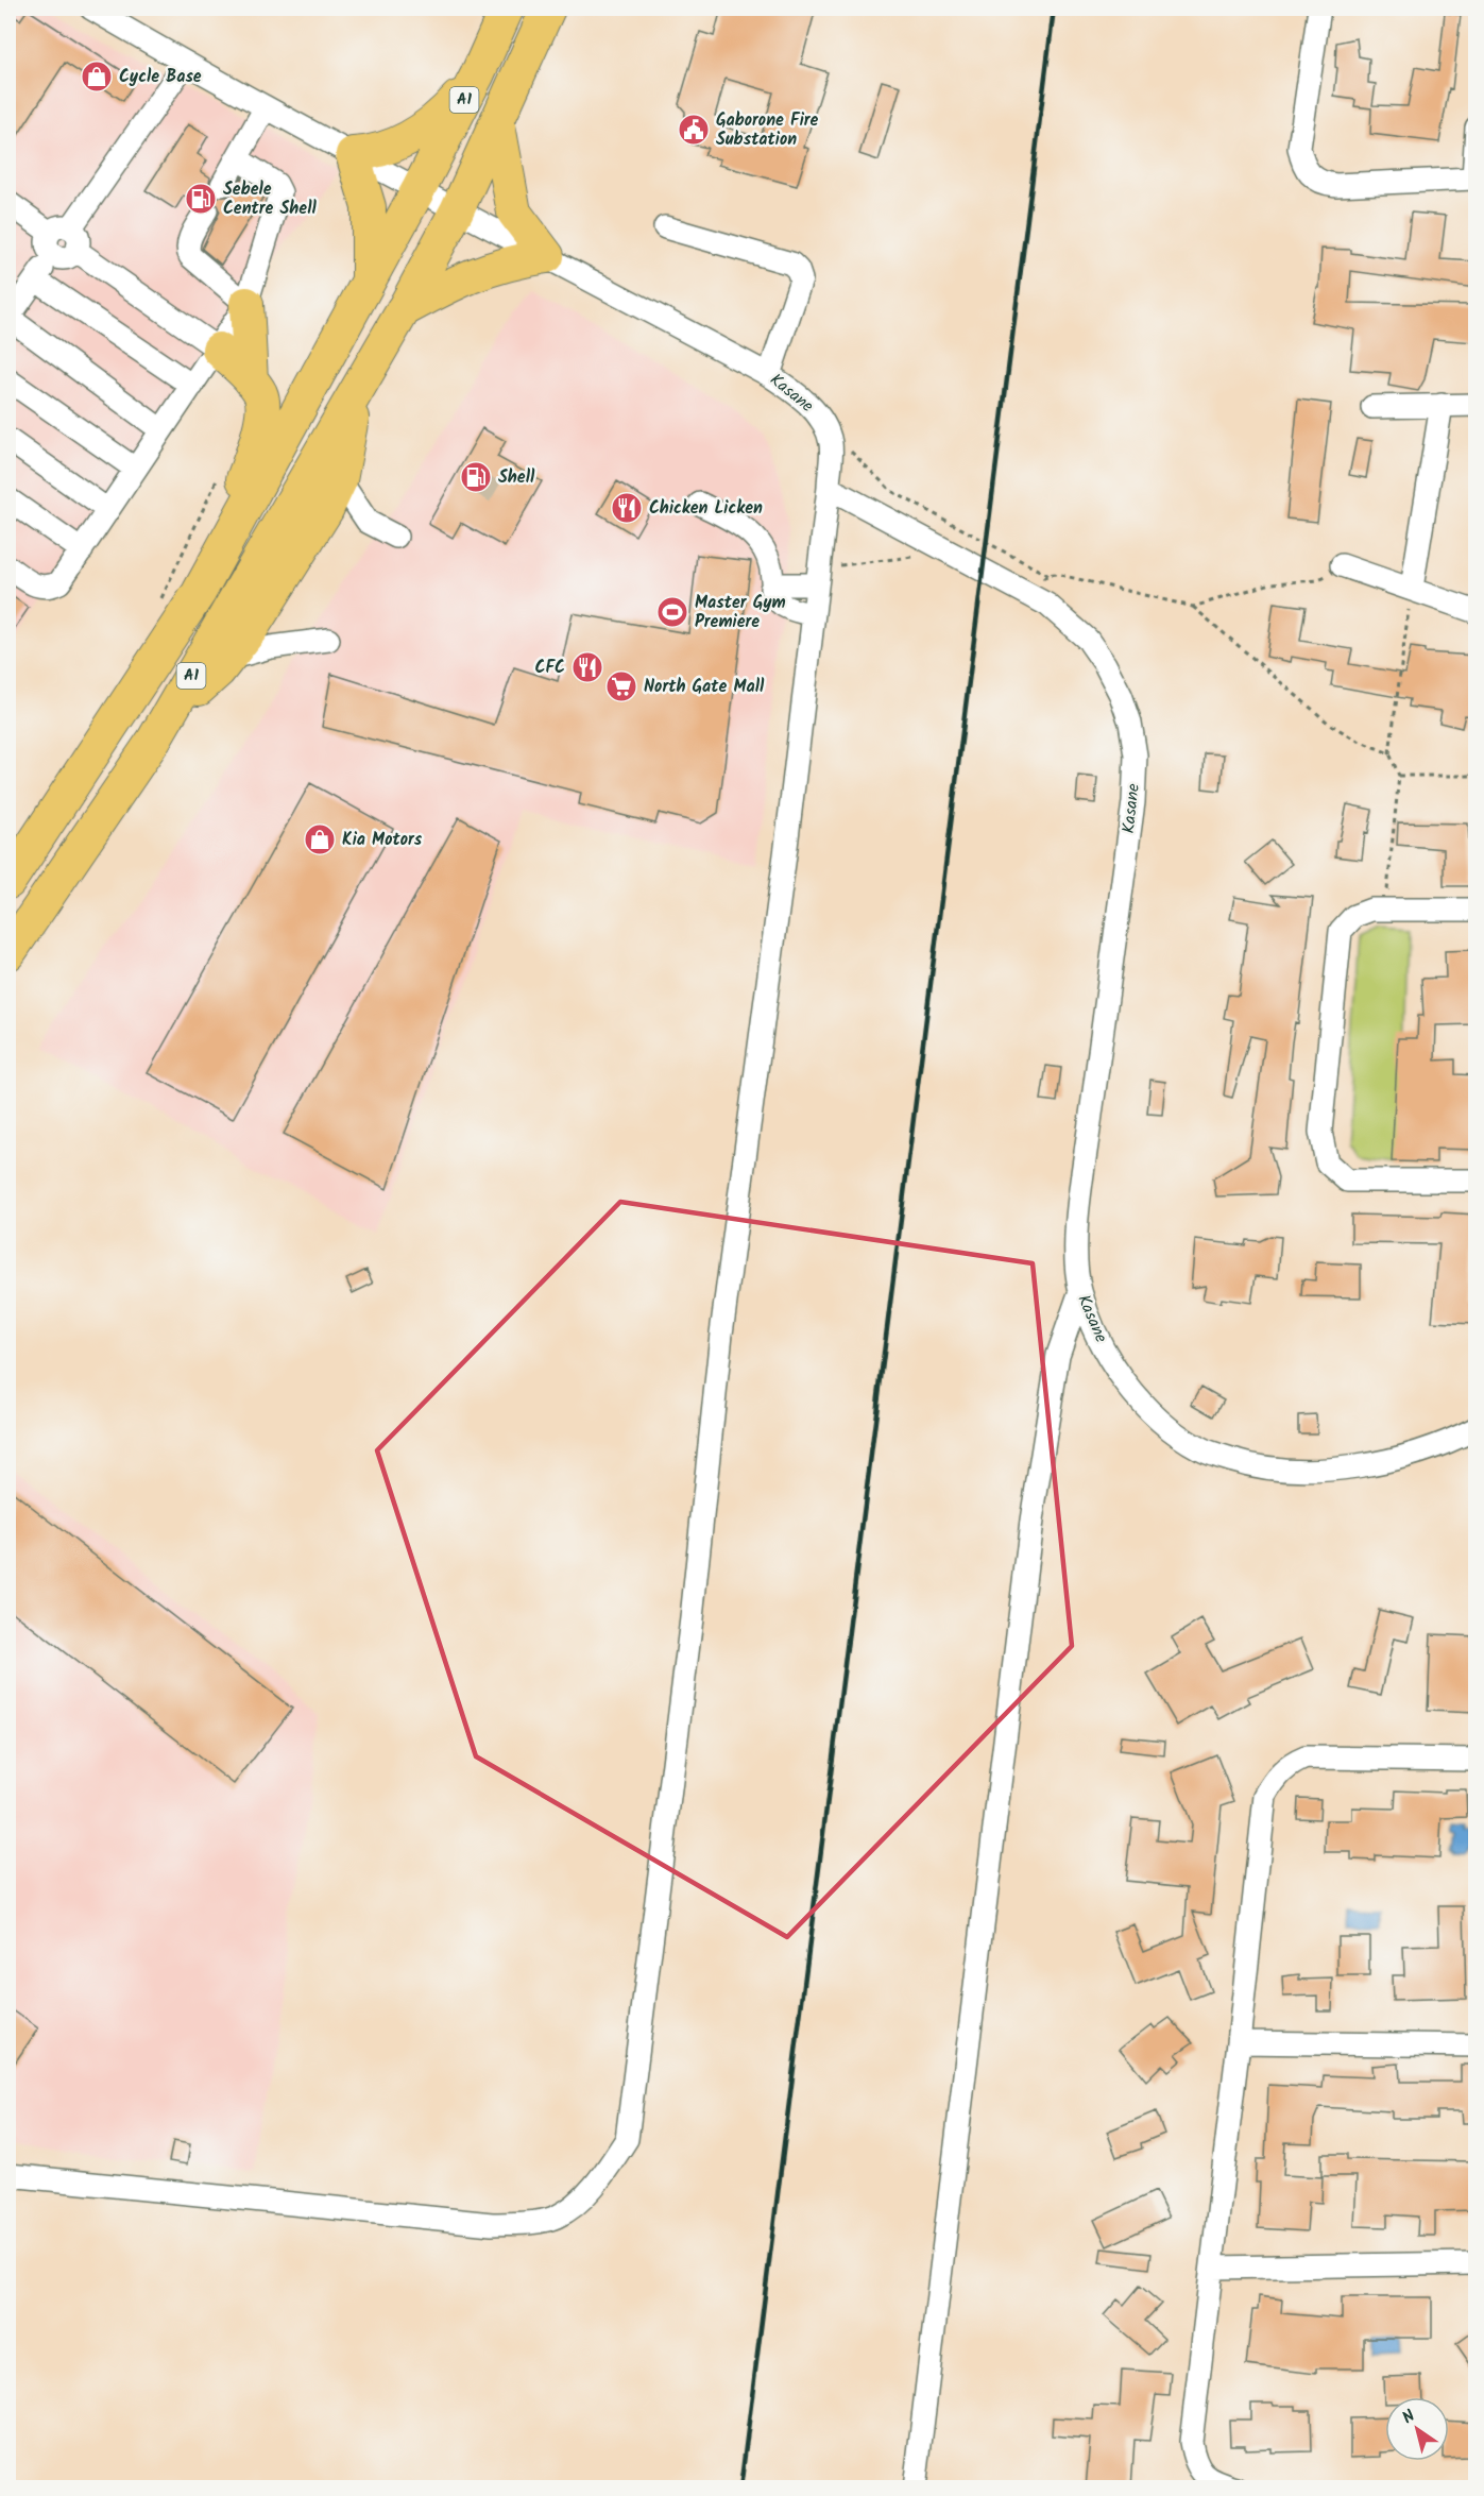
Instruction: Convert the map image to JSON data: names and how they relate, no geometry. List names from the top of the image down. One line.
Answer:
{"streets":{"highway":["A1"],"street":["Kasane"]},"crossings":[["A1","Kasane"]],"places":{"shop":["Cycle Base","Kia Motors"],"public building":["Gaborone Fire Substation"],"fuel station":["Sebele Centre Shell","Shell"],"restaurant":["Chicken Licken","CFC"],"sports":["Master Gym Premiere"],"supermarket":["North Gate Mall"]},"north":"top left"}
